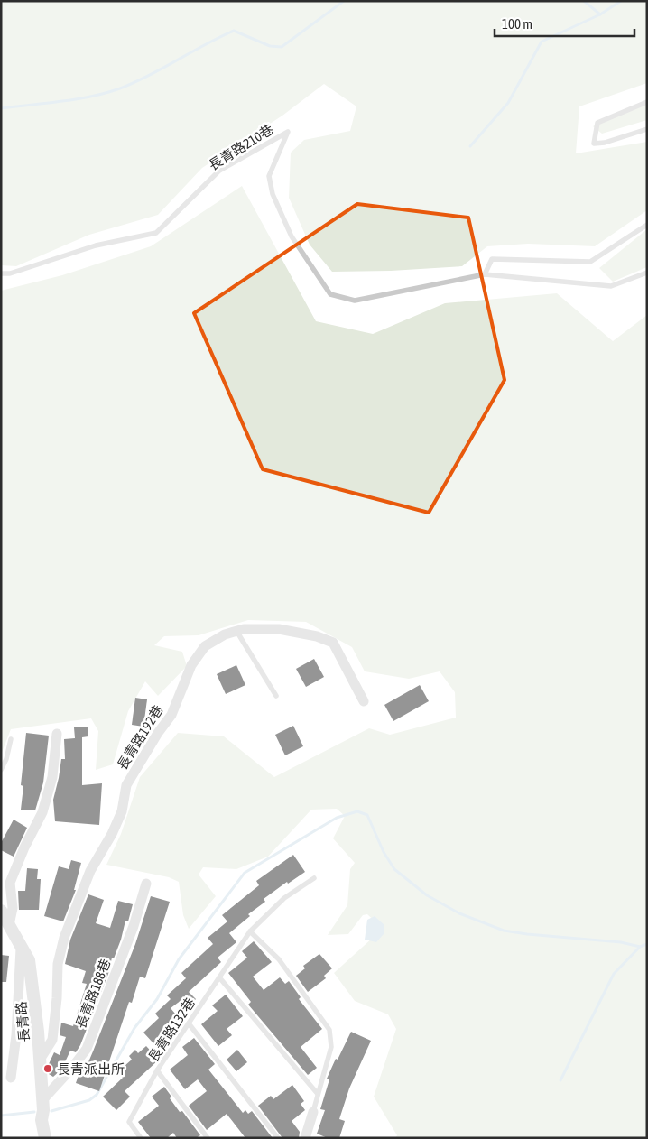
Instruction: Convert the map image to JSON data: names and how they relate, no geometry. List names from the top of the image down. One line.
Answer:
{"streets":{"street":["長青路192巷","長青路188巷","長青路"],"lane":["長青路210巷","長青路132巷"]},"crossings":[["長青路192巷","長青路"],["長青路188巷","長青路"]],"places":["長青派出所"],"scale_bar":"100 m"}
